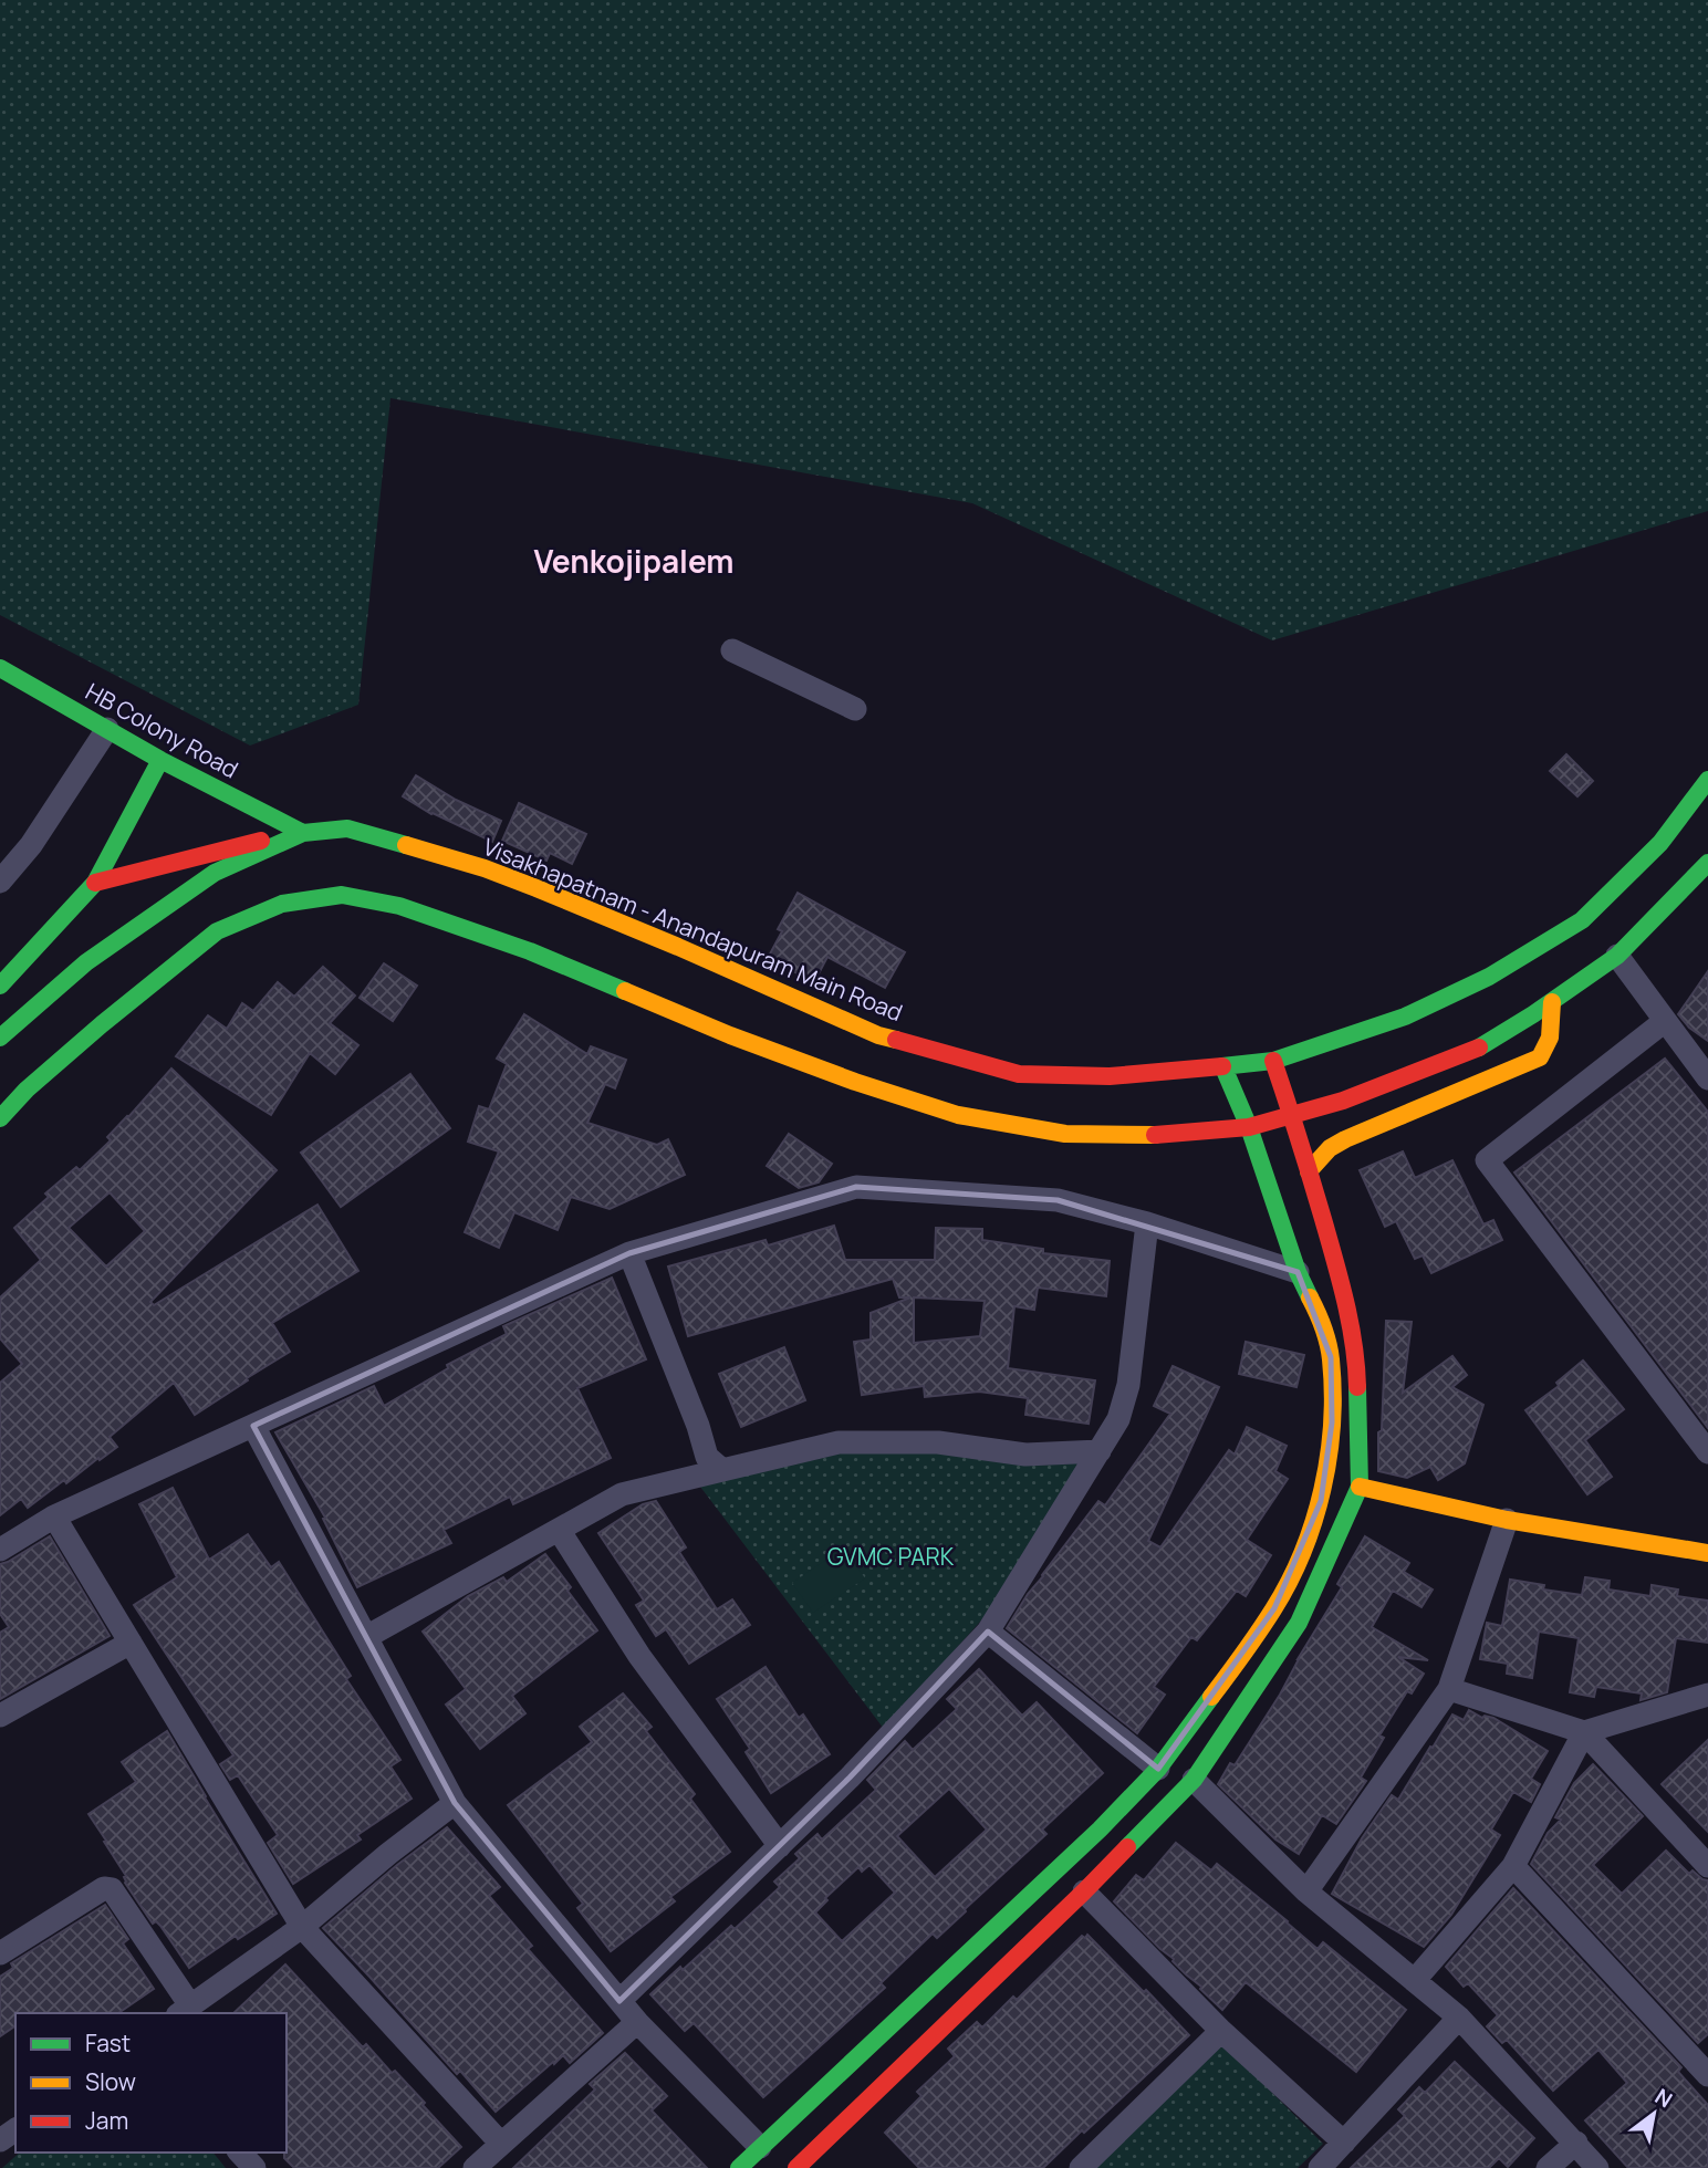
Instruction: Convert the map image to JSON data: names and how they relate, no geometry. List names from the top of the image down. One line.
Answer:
{"streets":{"street":["HB Colony Road","Visakhapatnam - Anandapuram Main Road"]},"crossings":[["HB Colony Road","Visakhapatnam - Anandapuram Main Road"]],"districts":["Venkojipalem"],"parks":["GVMC PARK"],"legend":["Fast","Slow","Jam"],"north":"top right"}
